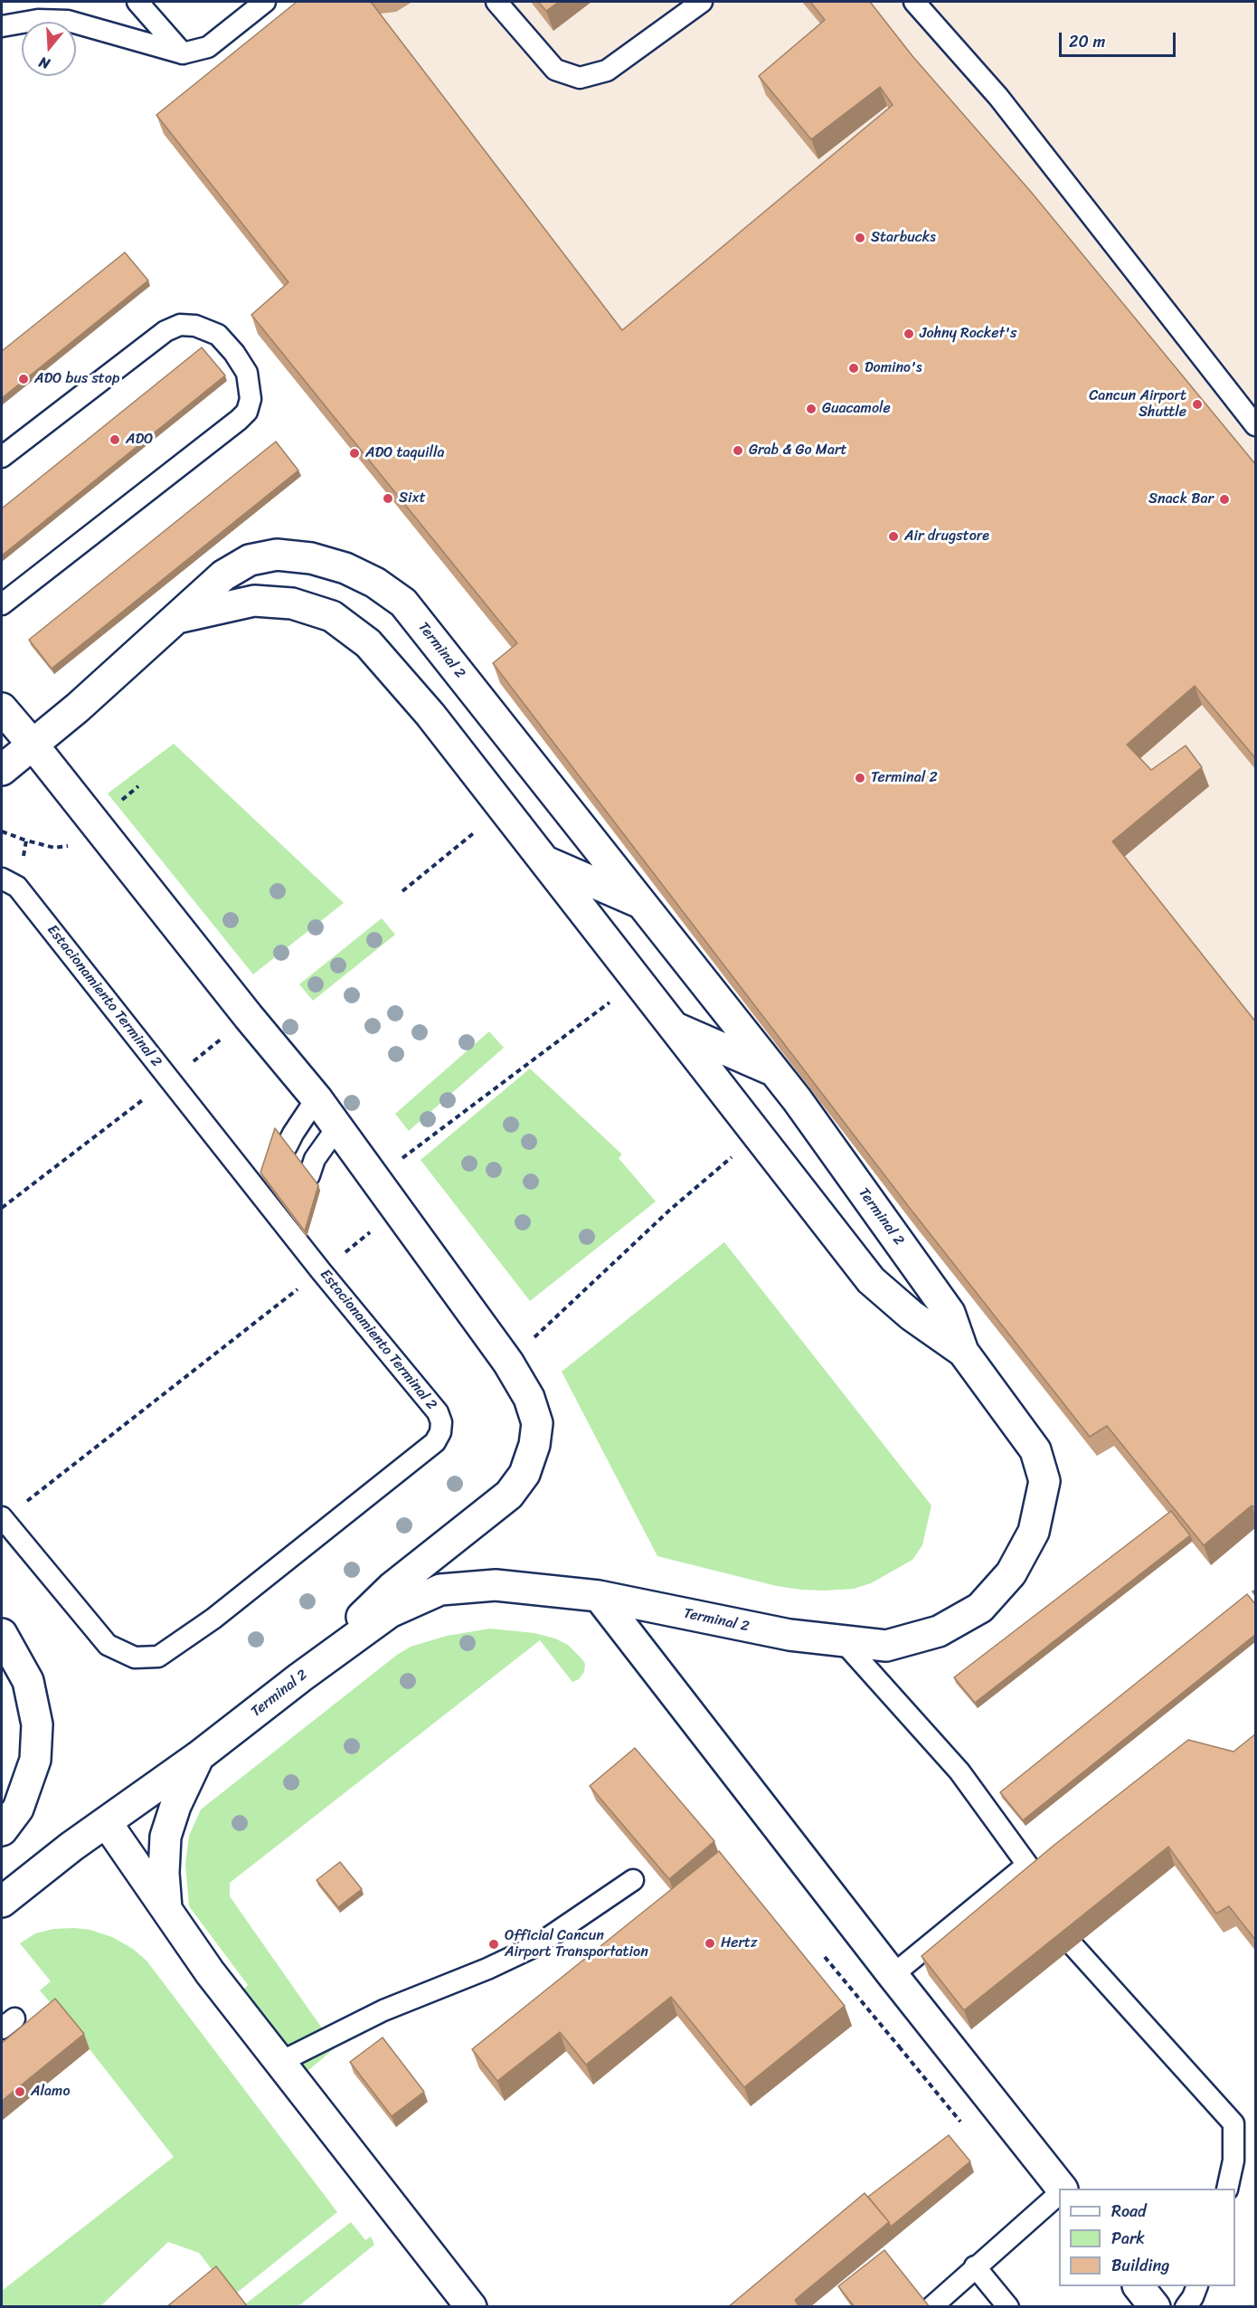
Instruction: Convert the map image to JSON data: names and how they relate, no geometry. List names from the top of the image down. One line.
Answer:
{"streets":{"street":["Terminal 2"],"lane":["Estacionamiento Terminal 2"]},"places":["Starbucks","Johny Rocket's","Domino's","ADO bus stop","Cancun Airport Shuttle","Guacamole","ADO","Grab & Go Mart","ADO taquilla","Sixt","Snack Bar","Air drugstore","Terminal 2","Hertz","Official Cancun Airport Transportation","Alamo"],"legend":["Road","Park","Building"],"scale_bar":"20 m","north":"bottom"}
